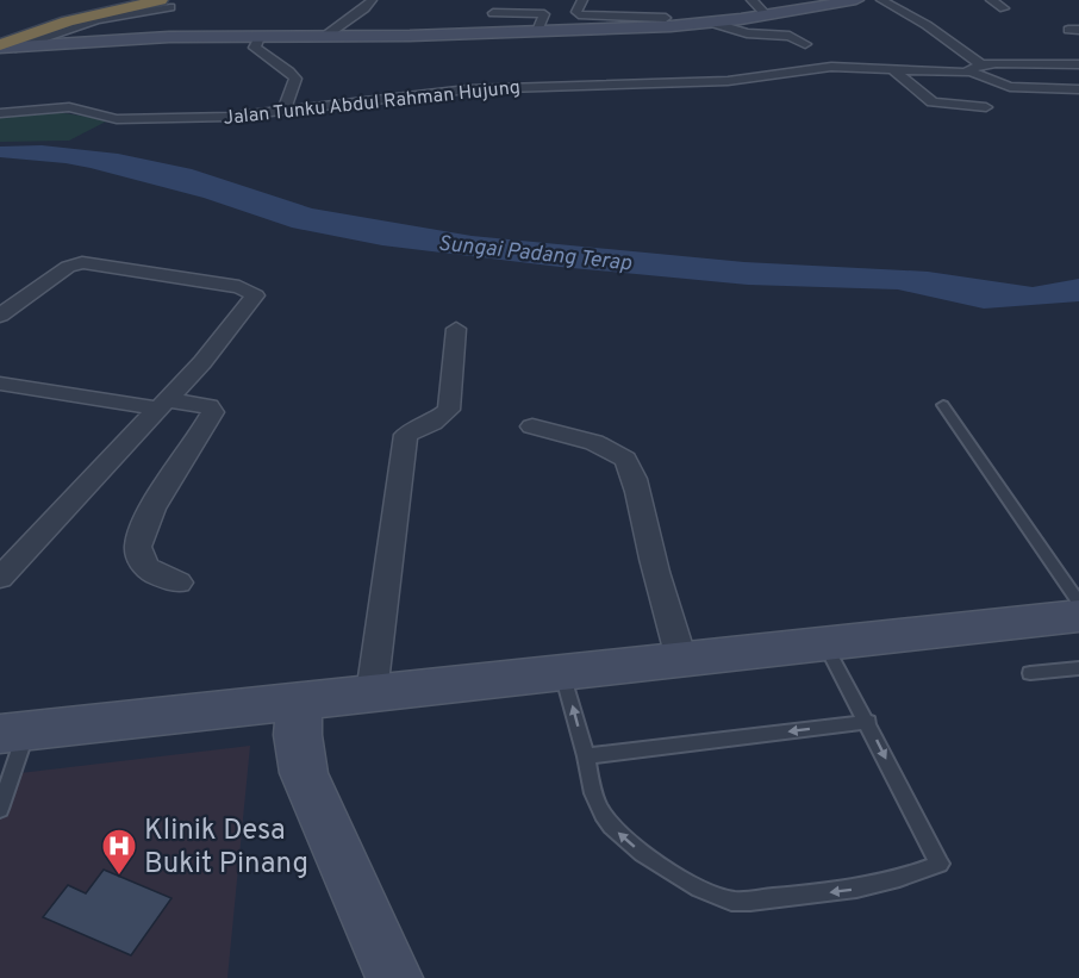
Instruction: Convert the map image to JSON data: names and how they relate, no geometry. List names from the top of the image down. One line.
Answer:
{"streets":{"street":["Jalan Tunku Abdul Rahman Hujung"]},"water":["Sungai Padang Terap"],"places":{"hospital":["Klinik Desa Bukit Pinang"]}}
